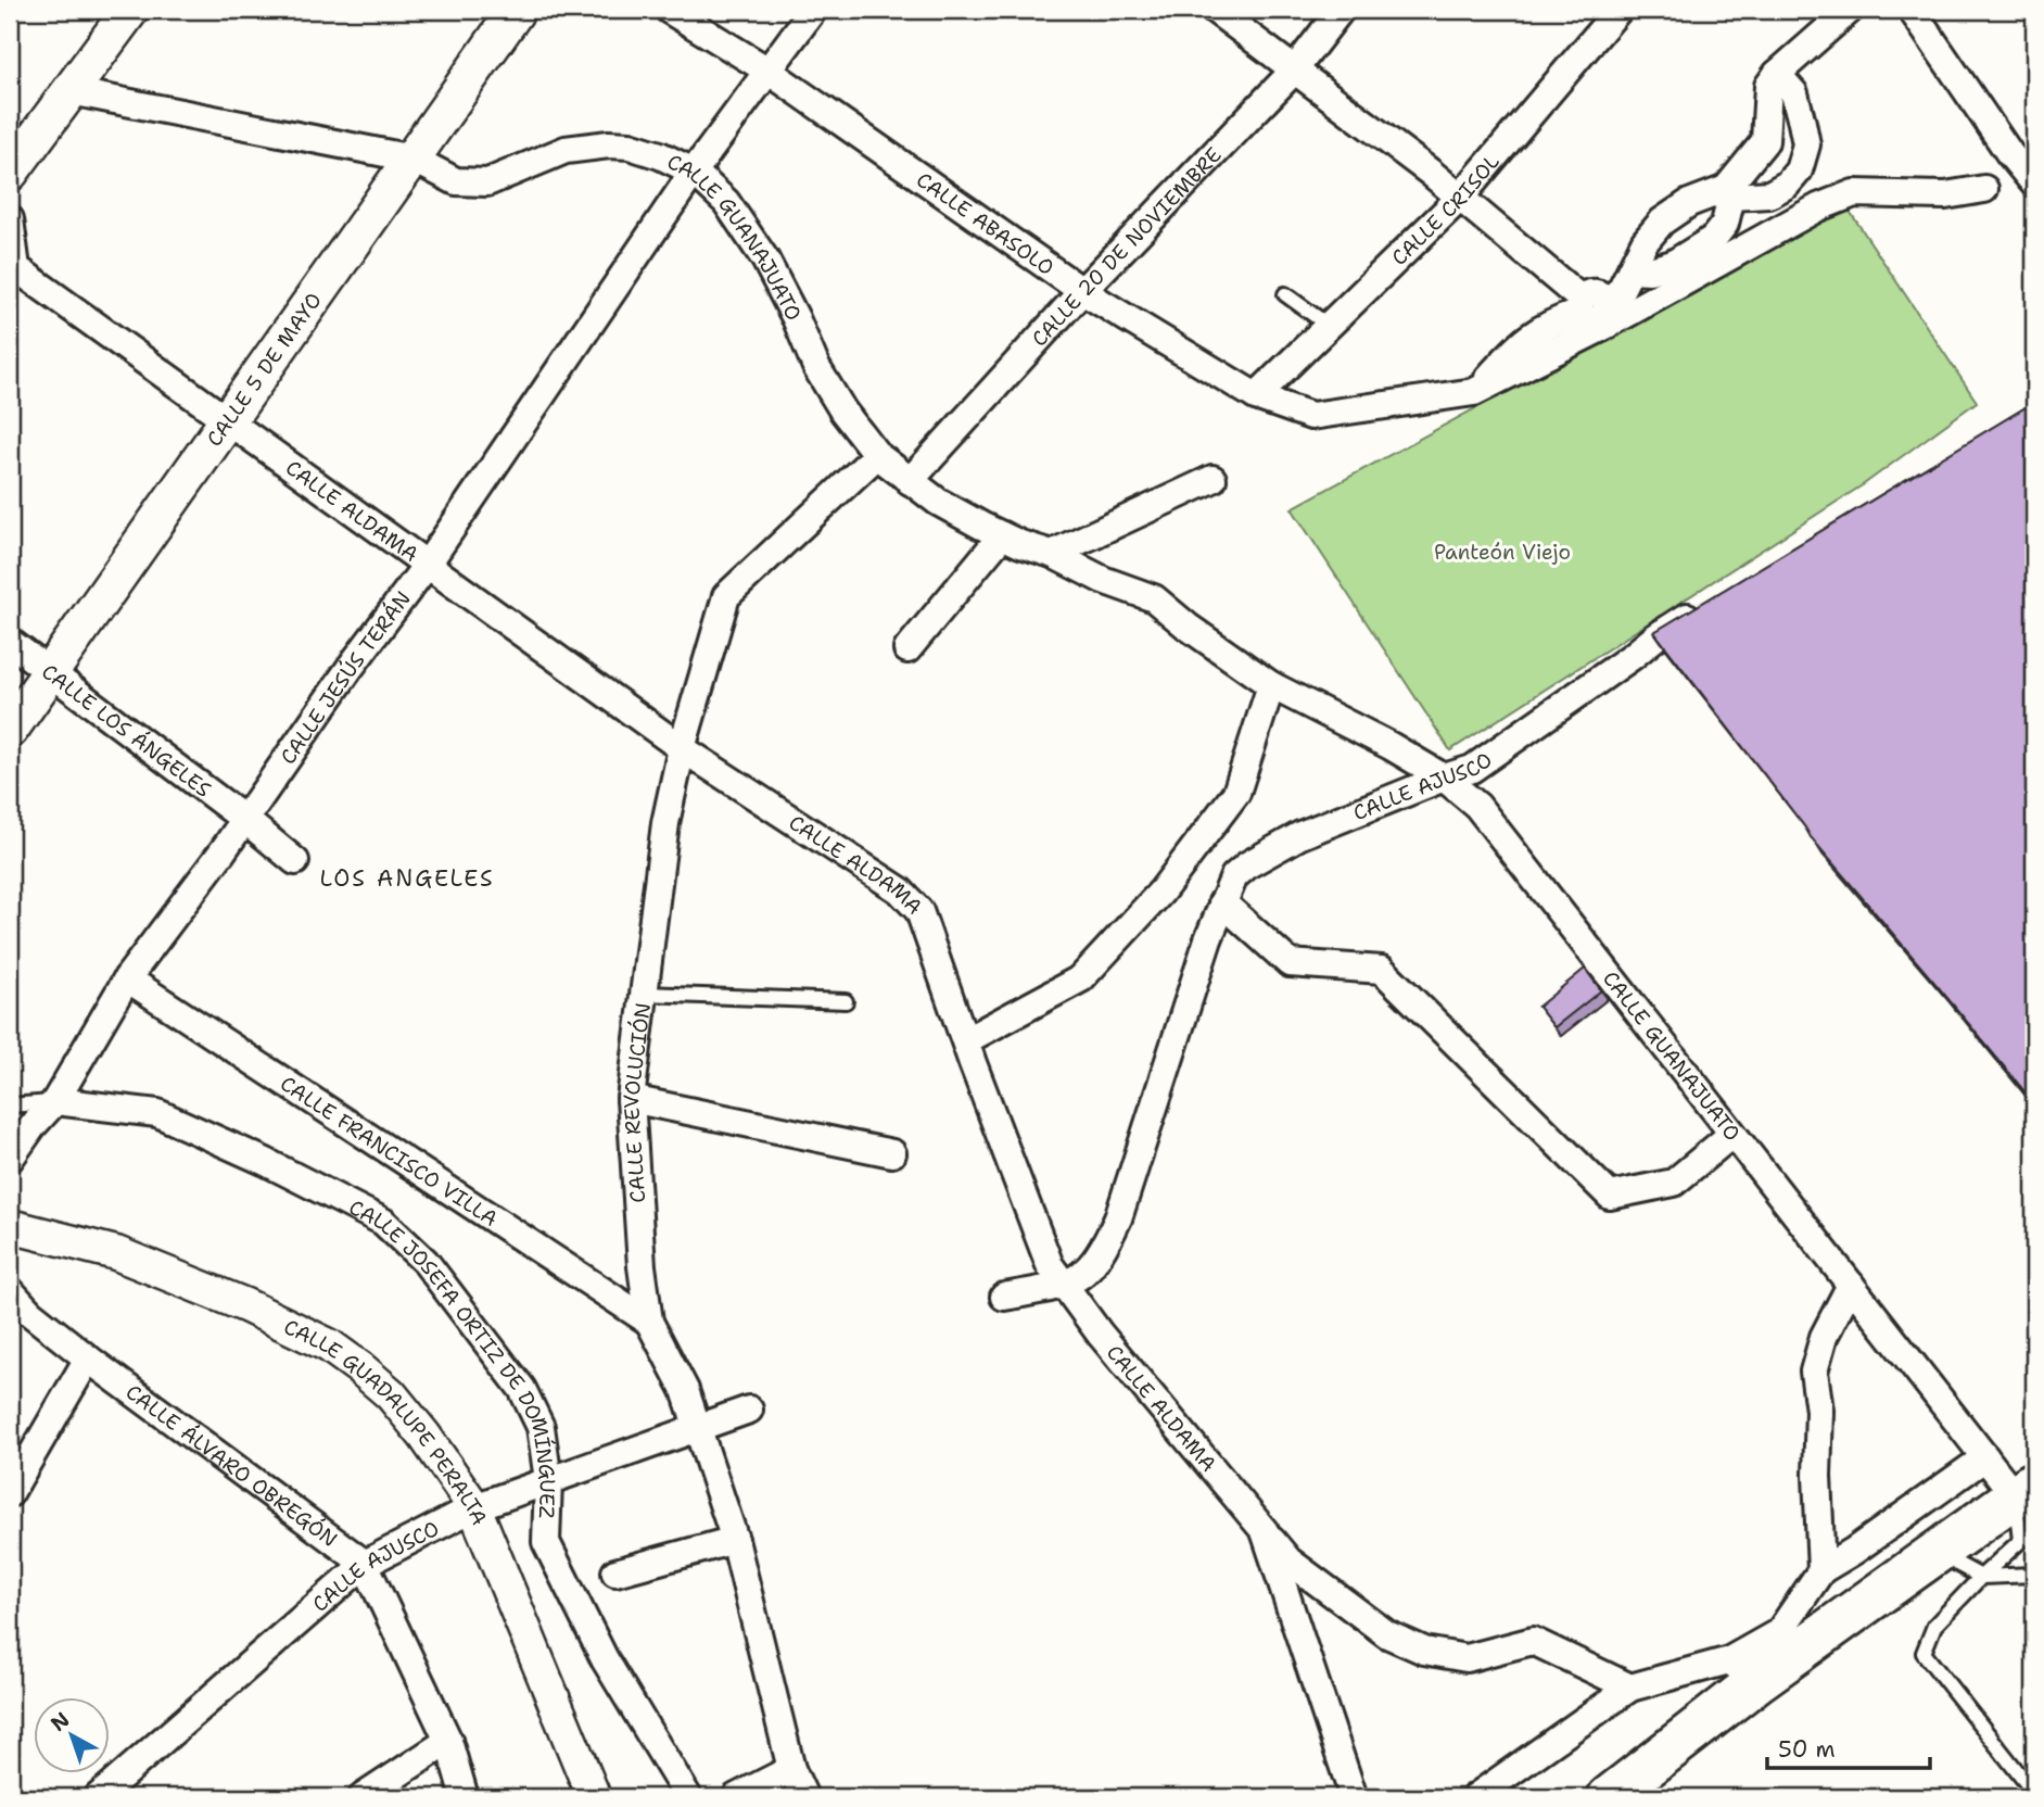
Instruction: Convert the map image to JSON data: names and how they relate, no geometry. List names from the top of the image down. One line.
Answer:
{"streets":{"main road":["CALLE 5 DE MAYO"],"street":["CALLE CRISOL","CALLE ABASOLO","CALLE GUANAJUATO","CALLE 20 DE NOVIEMBRE","CALLE ALDAMA","CALLE JESÚS TERÁN","CALLE LOS ÁNGELES","CALLE AJUSCO","CALLE REVOLUCIÓN","CALLE FRANCISCO VILLA","CALLE JOSEFA ORTIZ DE DOMÍNGUEZ","CALLE GUADALUPE PERALTA","CALLE ÁLVARO OBREGÓN"]},"crossings":[["CALLE CRISOL","CALLE ABASOLO"],["CALLE ABASOLO","CALLE 20 DE NOVIEMBRE"],["CALLE ABASOLO","CALLE JESÚS TERÁN"],["CALLE GUANAJUATO","CALLE 20 DE NOVIEMBRE"],["CALLE GUANAJUATO","CALLE 5 DE MAYO"],["CALLE GUANAJUATO","CALLE JESÚS TERÁN"],["CALLE GUANAJUATO","CALLE AJUSCO"],["CALLE GUANAJUATO","CALLE REVOLUCIÓN"],["CALLE 5 DE MAYO","CALLE ALDAMA"],["CALLE 5 DE MAYO","CALLE LOS ÁNGELES"],["CALLE ALDAMA","CALLE JESÚS TERÁN"],["CALLE ALDAMA","CALLE AJUSCO"],["CALLE ALDAMA","CALLE REVOLUCIÓN"],["CALLE JESÚS TERÁN","CALLE LOS ÁNGELES"],["CALLE JESÚS TERÁN","CALLE FRANCISCO VILLA"],["CALLE JESÚS TERÁN","CALLE JOSEFA ORTIZ DE DOMÍNGUEZ"],["CALLE AJUSCO","CALLE REVOLUCIÓN"],["CALLE AJUSCO","CALLE JOSEFA ORTIZ DE DOMÍNGUEZ"],["CALLE AJUSCO","CALLE GUADALUPE PERALTA"],["CALLE AJUSCO","CALLE ÁLVARO OBREGÓN"],["CALLE REVOLUCIÓN","CALLE FRANCISCO VILLA"]],"districts":["LOS ANGELES"],"parks":["Panteón Viejo"],"scale_bar":"50 m","north":"top left"}
